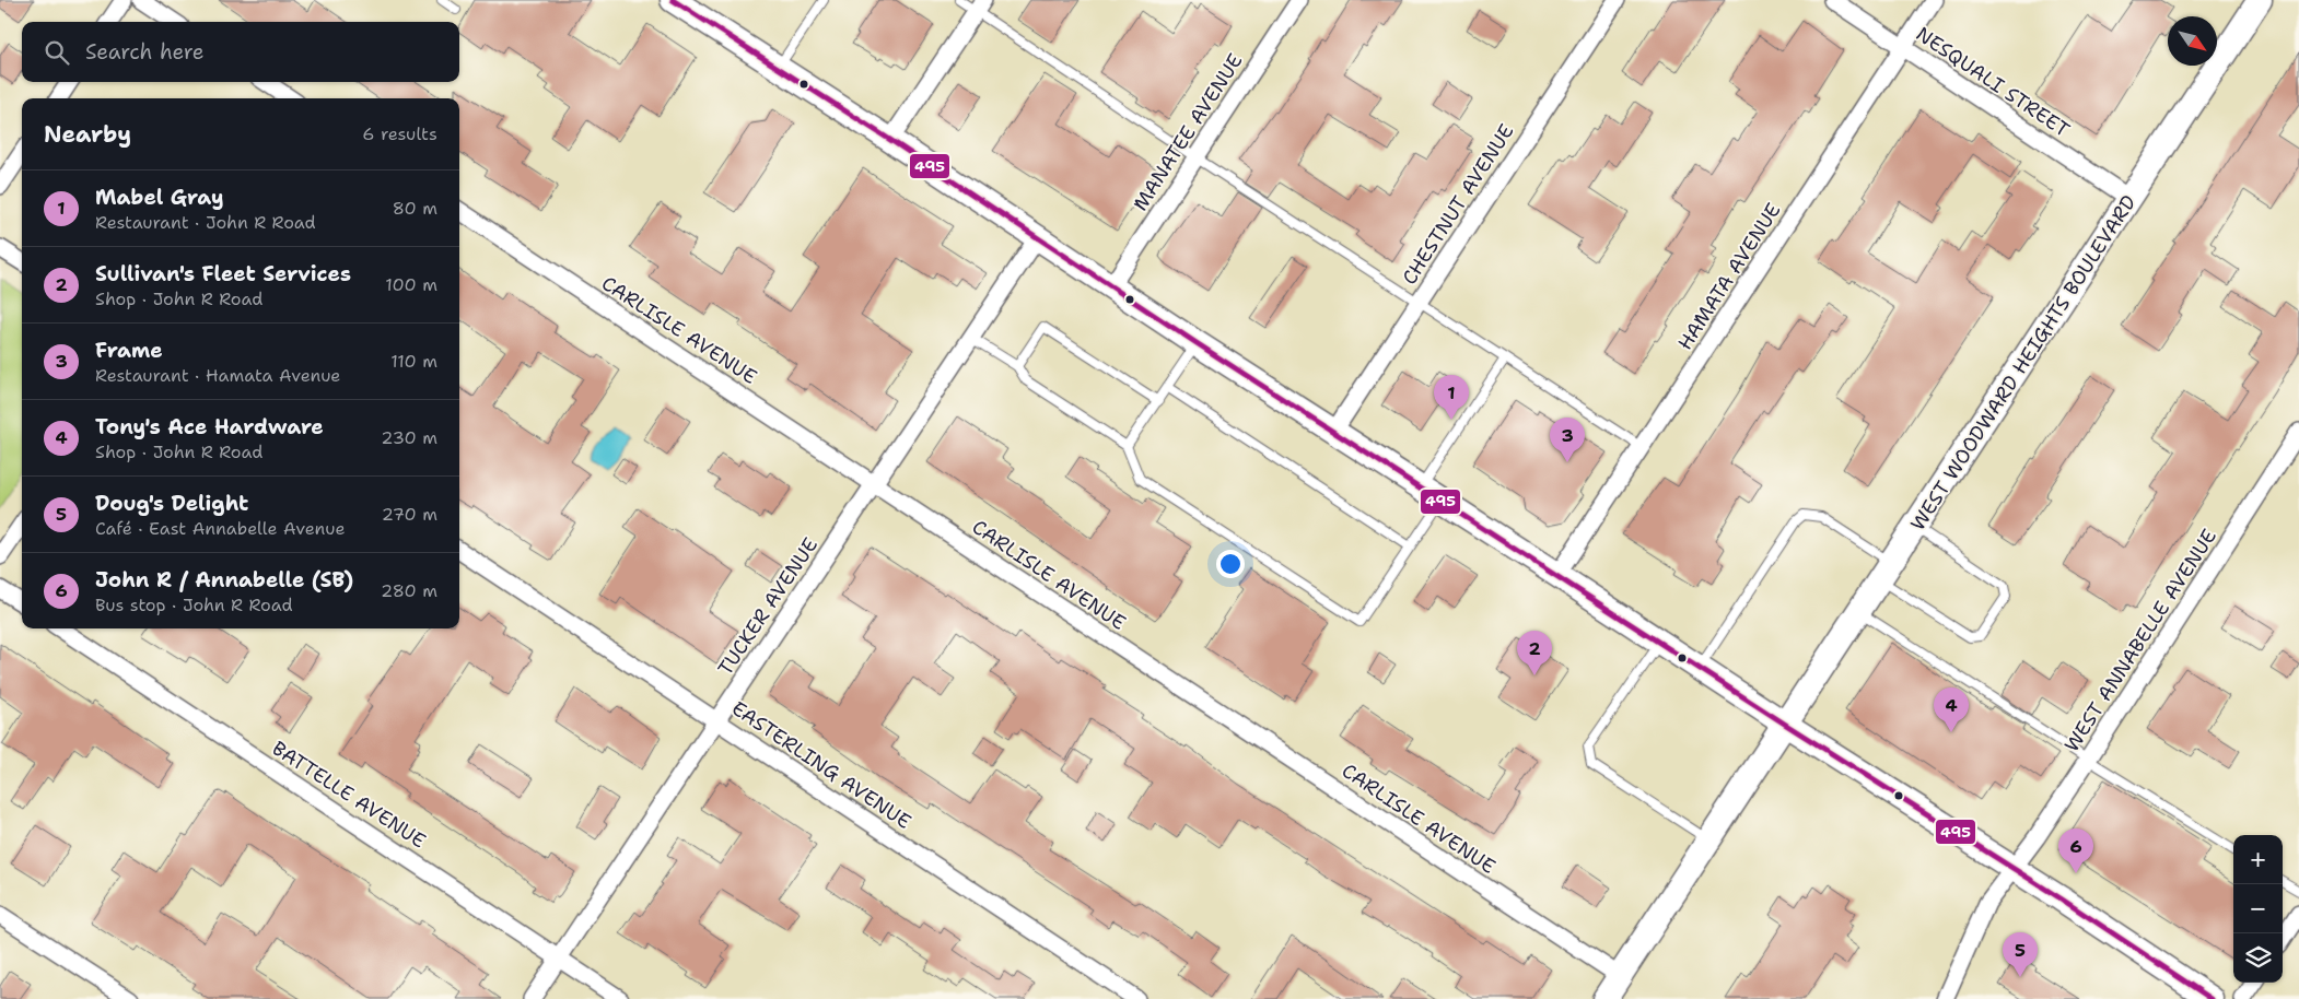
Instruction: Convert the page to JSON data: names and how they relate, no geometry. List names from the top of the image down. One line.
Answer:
{"streets":{"main road":["WEST WOODWARD HEIGHTS BOULEVARD"],"street":["NESQUALI STREET","MANATEE AVENUE","CHESTNUT AVENUE","HAMATA AVENUE","CARLISLE AVENUE","TUCKER AVENUE","WEST ANNABELLE AVENUE","EASTERLING AVENUE","BATTELLE AVENUE"]},"crossings":[["NESQUALI STREET","HAMATA AVENUE"],["NESQUALI STREET","WEST WOODWARD HEIGHTS BOULEVARD"],["CARLISLE AVENUE","WEST WOODWARD HEIGHTS BOULEVARD"],["CARLISLE AVENUE","TUCKER AVENUE"],["TUCKER AVENUE","EASTERLING AVENUE"],["TUCKER AVENUE","BATTELLE AVENUE"]],"lines":["transit line 495"],"north":"bottom right","page":{"search":"Search here","heading":["Nearby","6 results"],"list":[{"mark":"1","name":"Mabel Gray","note":"Restaurant · John R Road","value":"80 m"},{"mark":"2","name":"Sullivan's Fleet Services","note":"Shop · John R Road","value":"100 m"},{"mark":"3","name":"Frame","note":"Restaurant · Hamata Avenue","value":"110 m"},{"mark":"4","name":"Tony's Ace Hardware","note":"Shop · John R Road","value":"230 m"},{"mark":"5","name":"Doug's Delight","note":"Café · East Annabelle Avenue","value":"270 m"},{"mark":"6","name":"John R / Annabelle (SB)","note":"Bus stop · John R Road","value":"280 m"}],"pins":["1","3","2","4","6","5"],"map_buttons":["+","−"]}}
